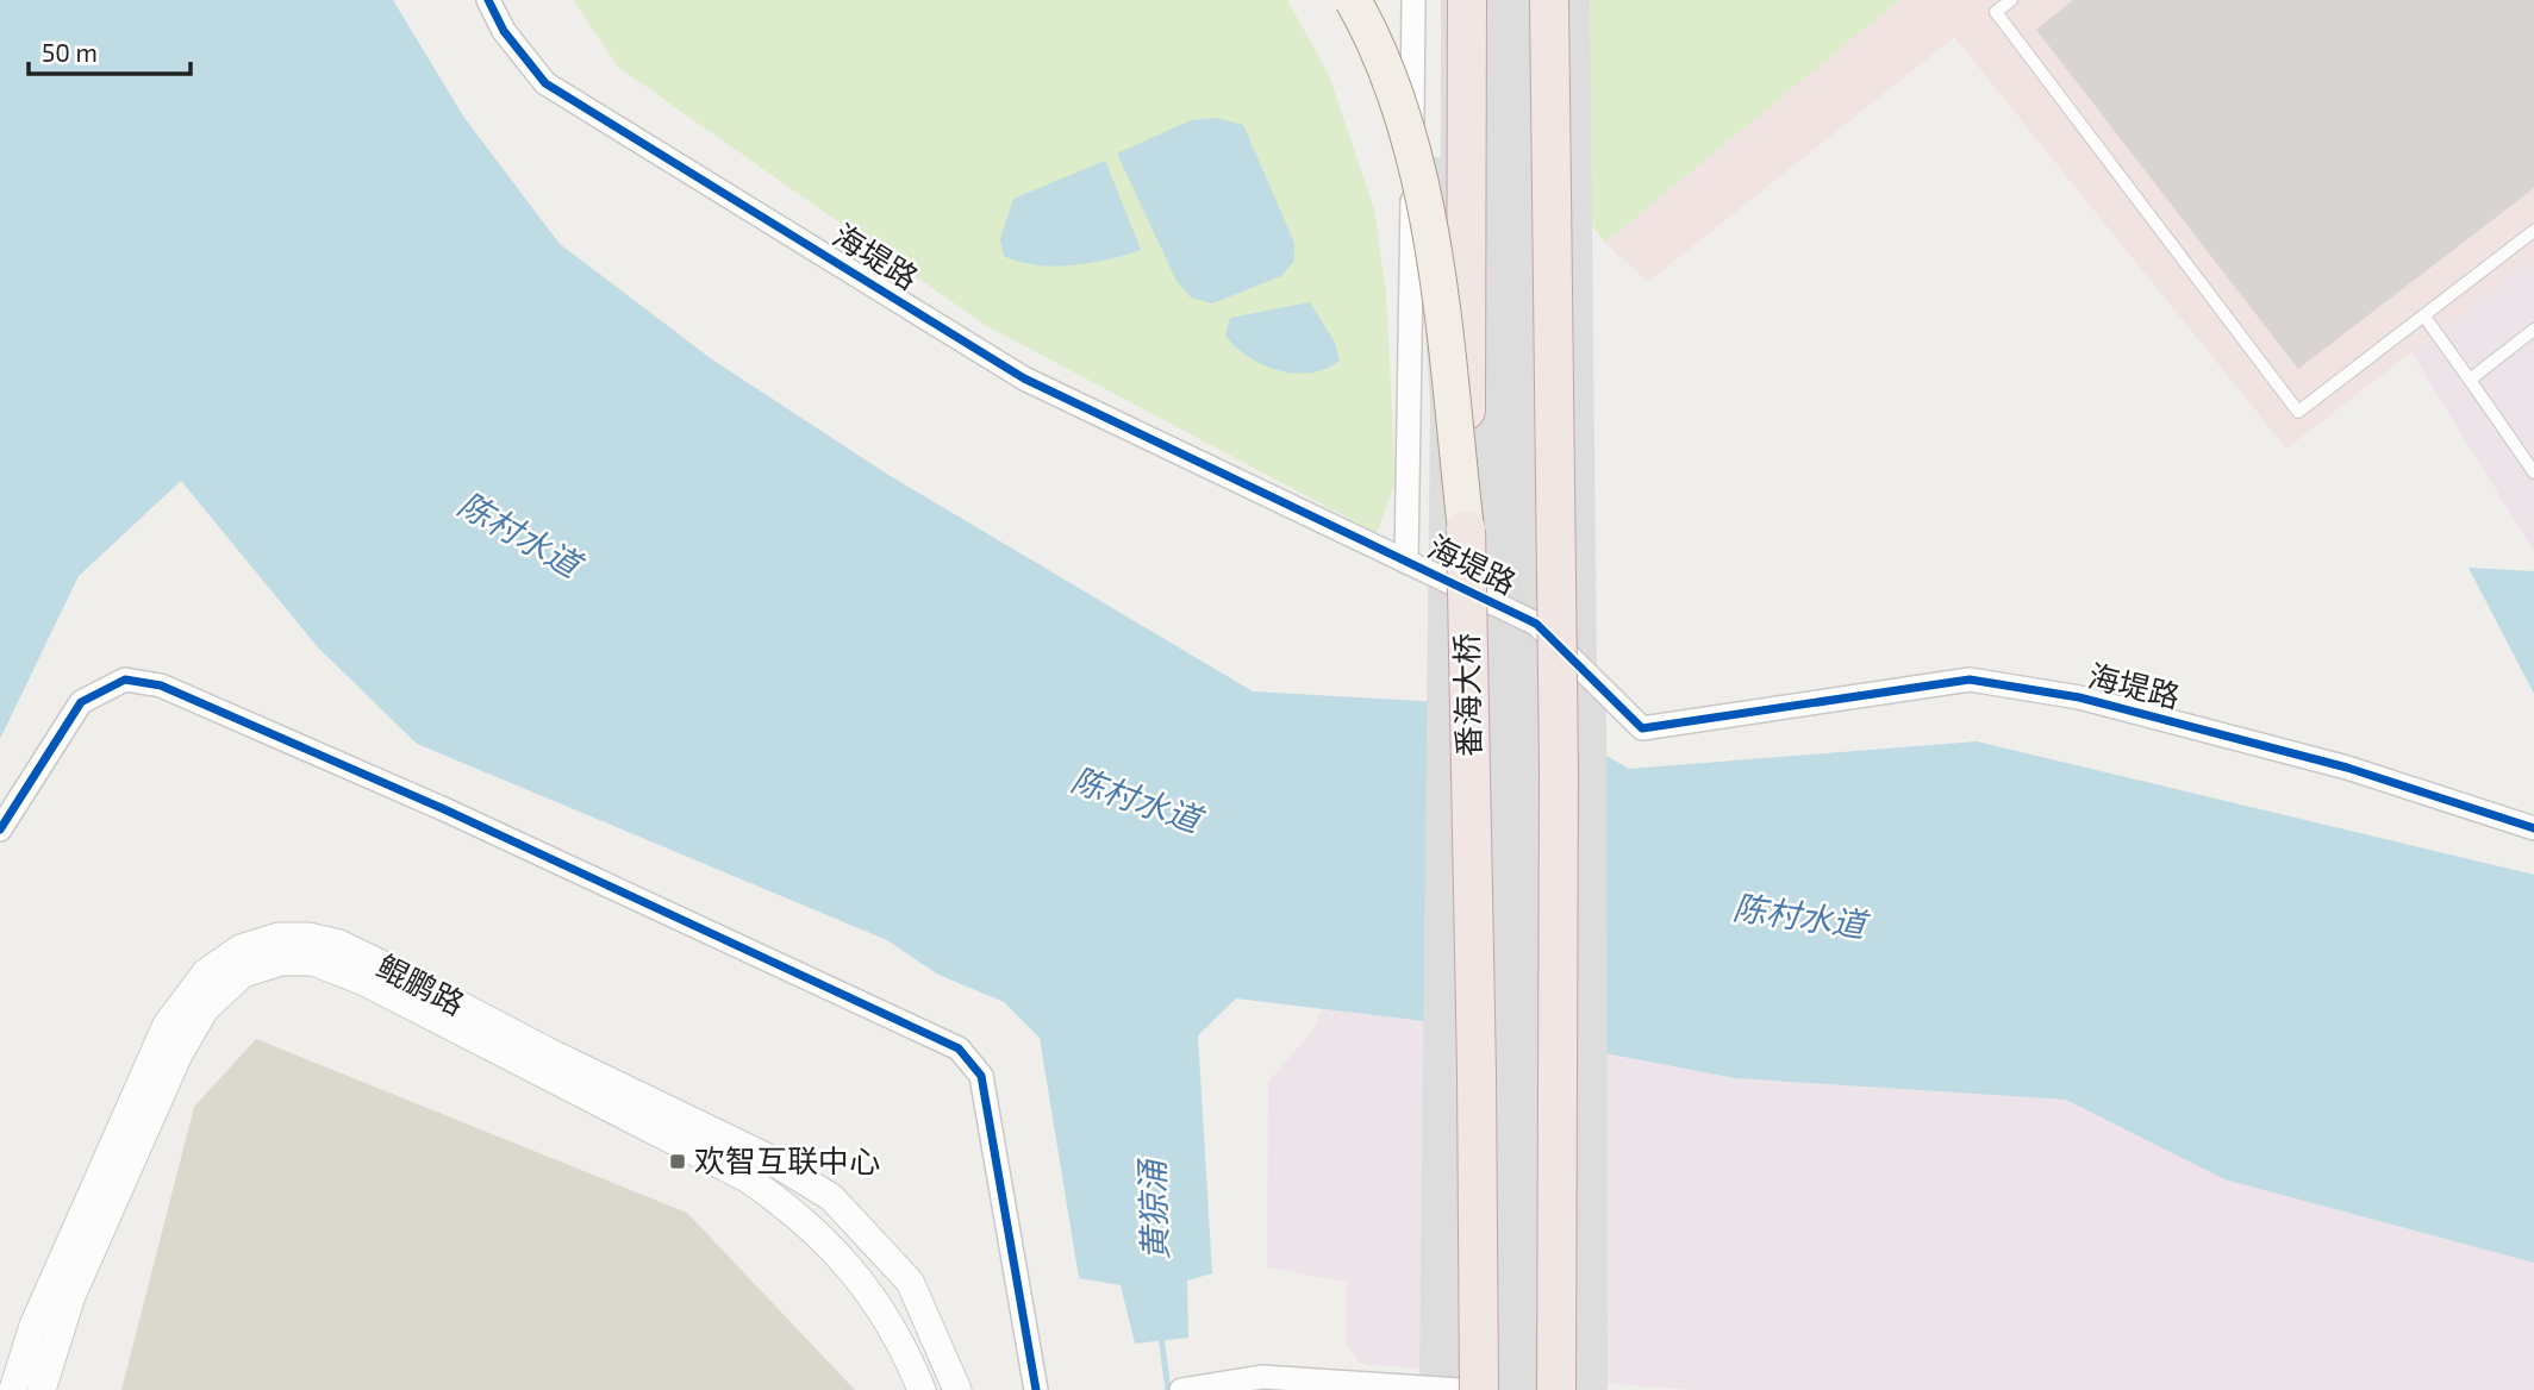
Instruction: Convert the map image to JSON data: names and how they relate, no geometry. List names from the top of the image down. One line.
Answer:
{"streets":{"highway":["番海大桥"],"street":["海堤路","鲲鹏路"]},"water":["陈村水道","黄猄涌"],"places":{"transit":["欢智互联中心"]},"scale_bar":"50 m"}
